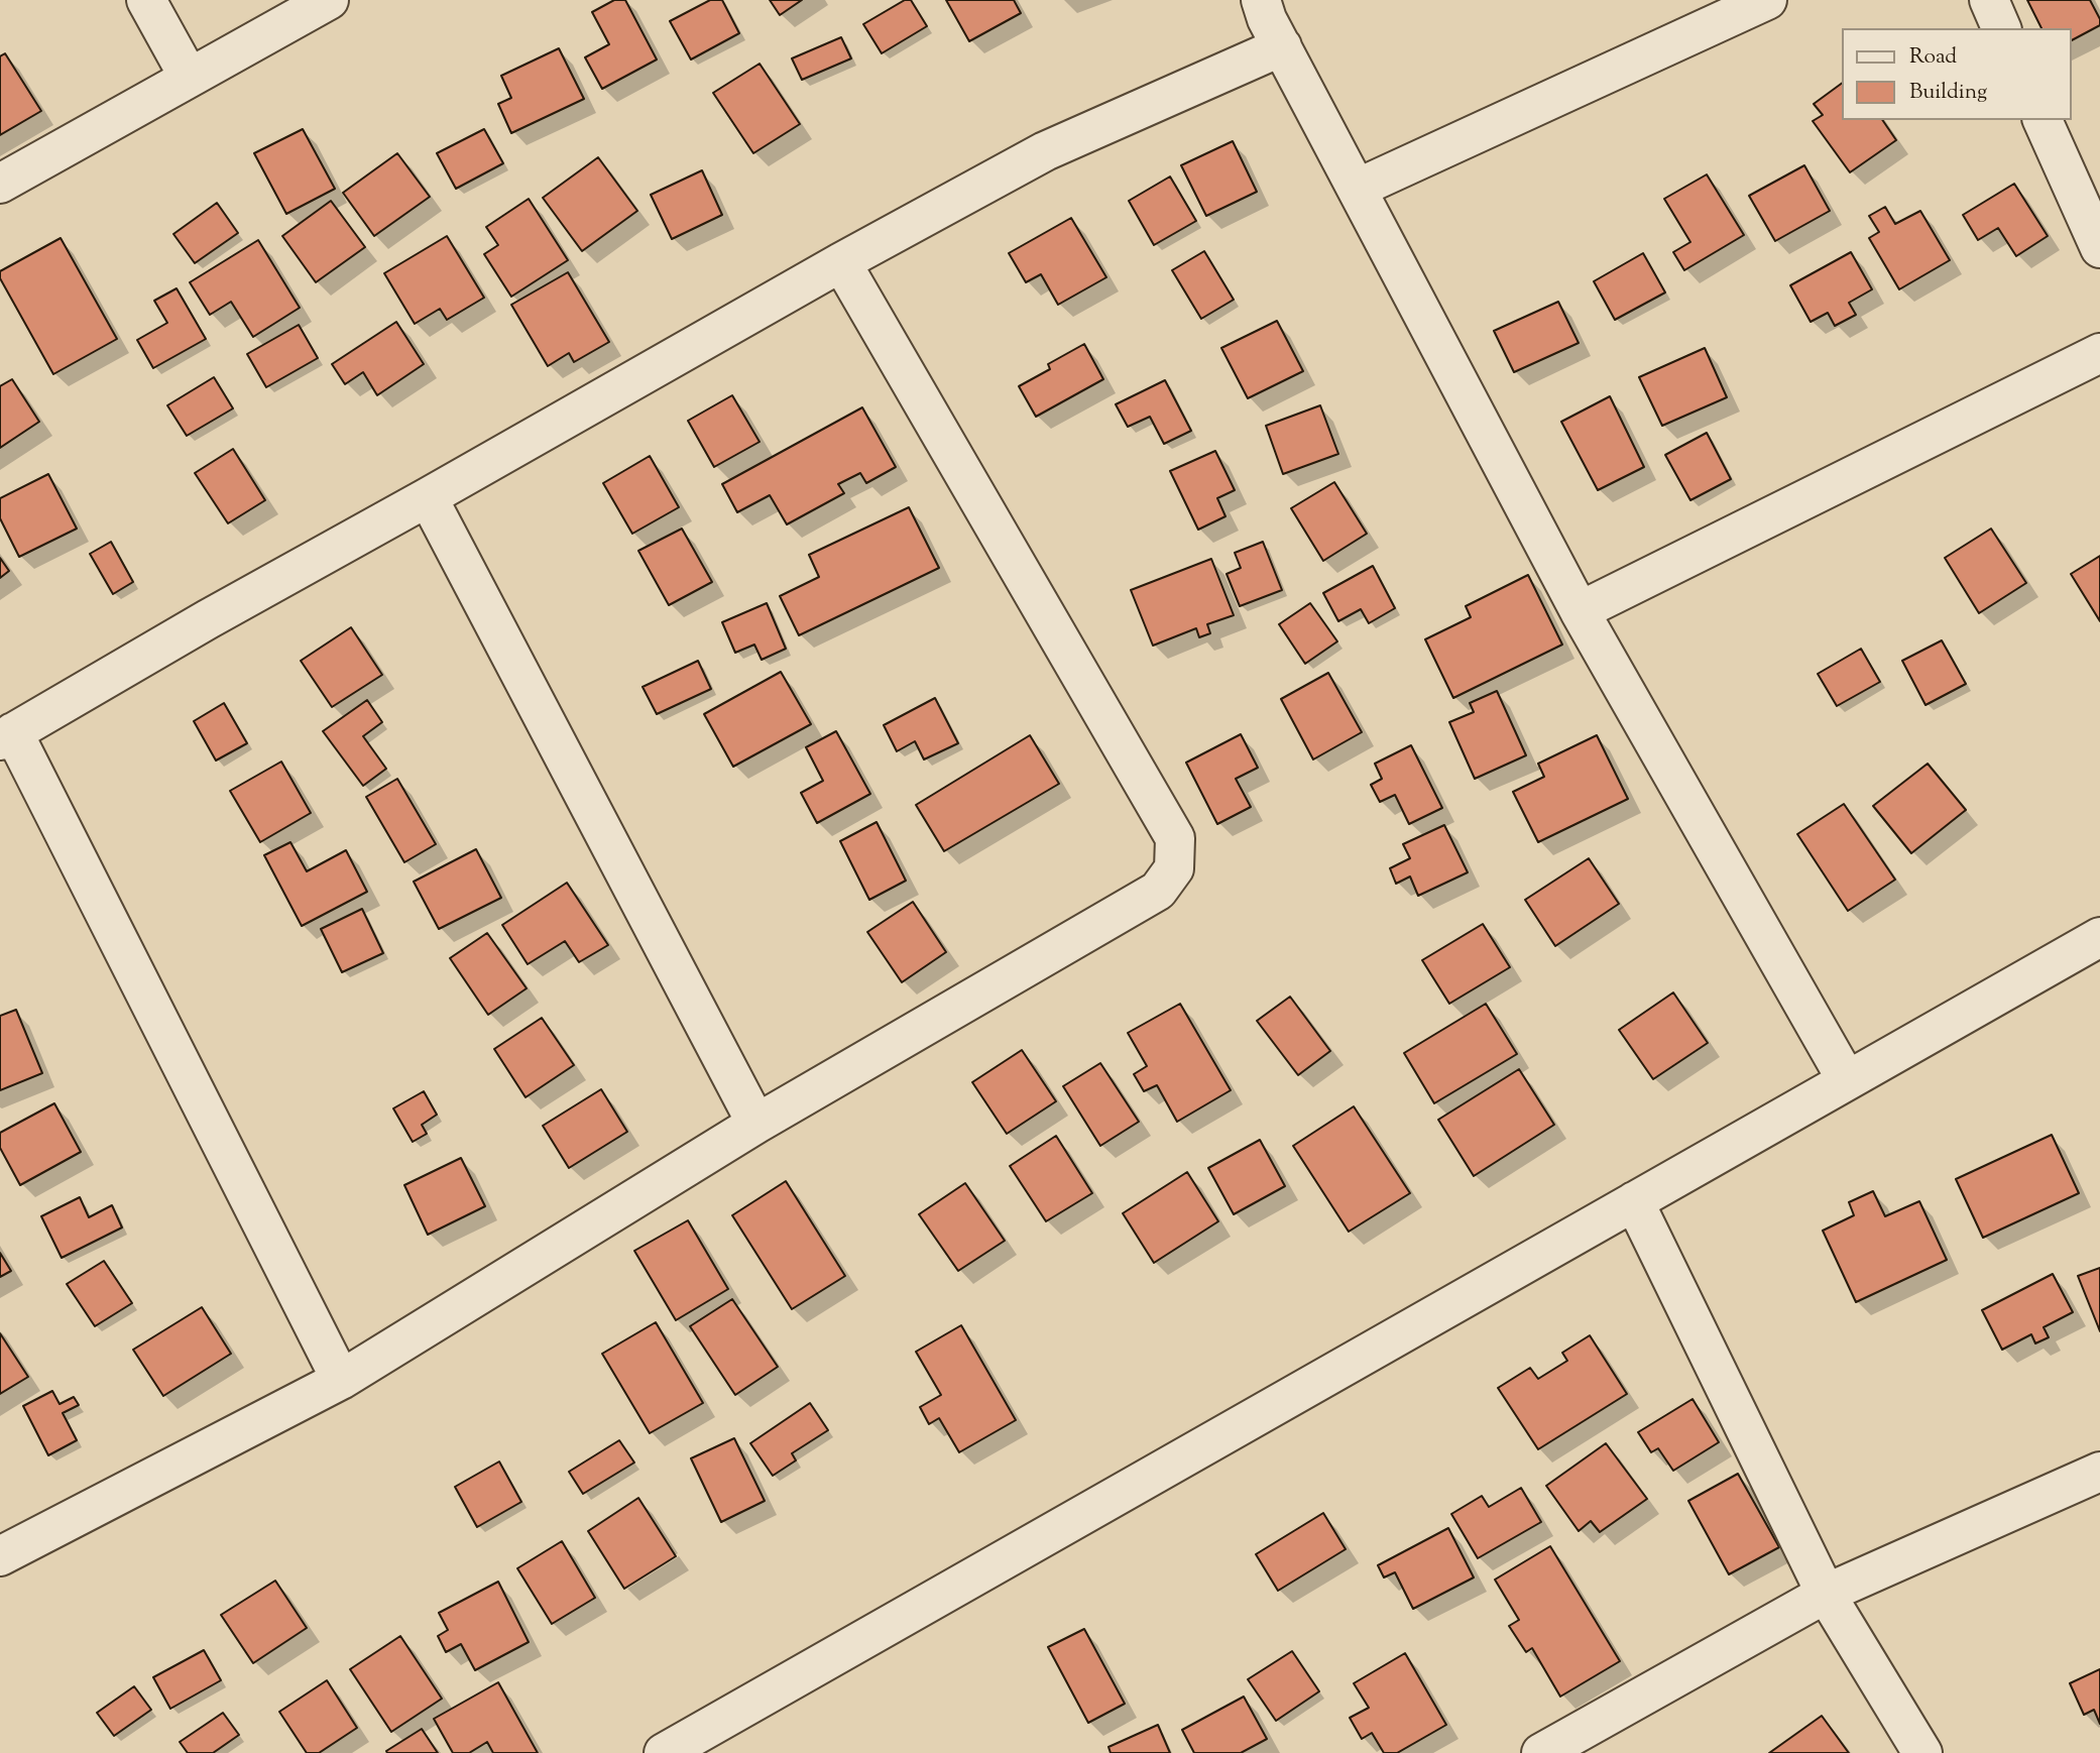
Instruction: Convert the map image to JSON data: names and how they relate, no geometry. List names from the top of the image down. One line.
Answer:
{"legend":["Road","Building"]}
